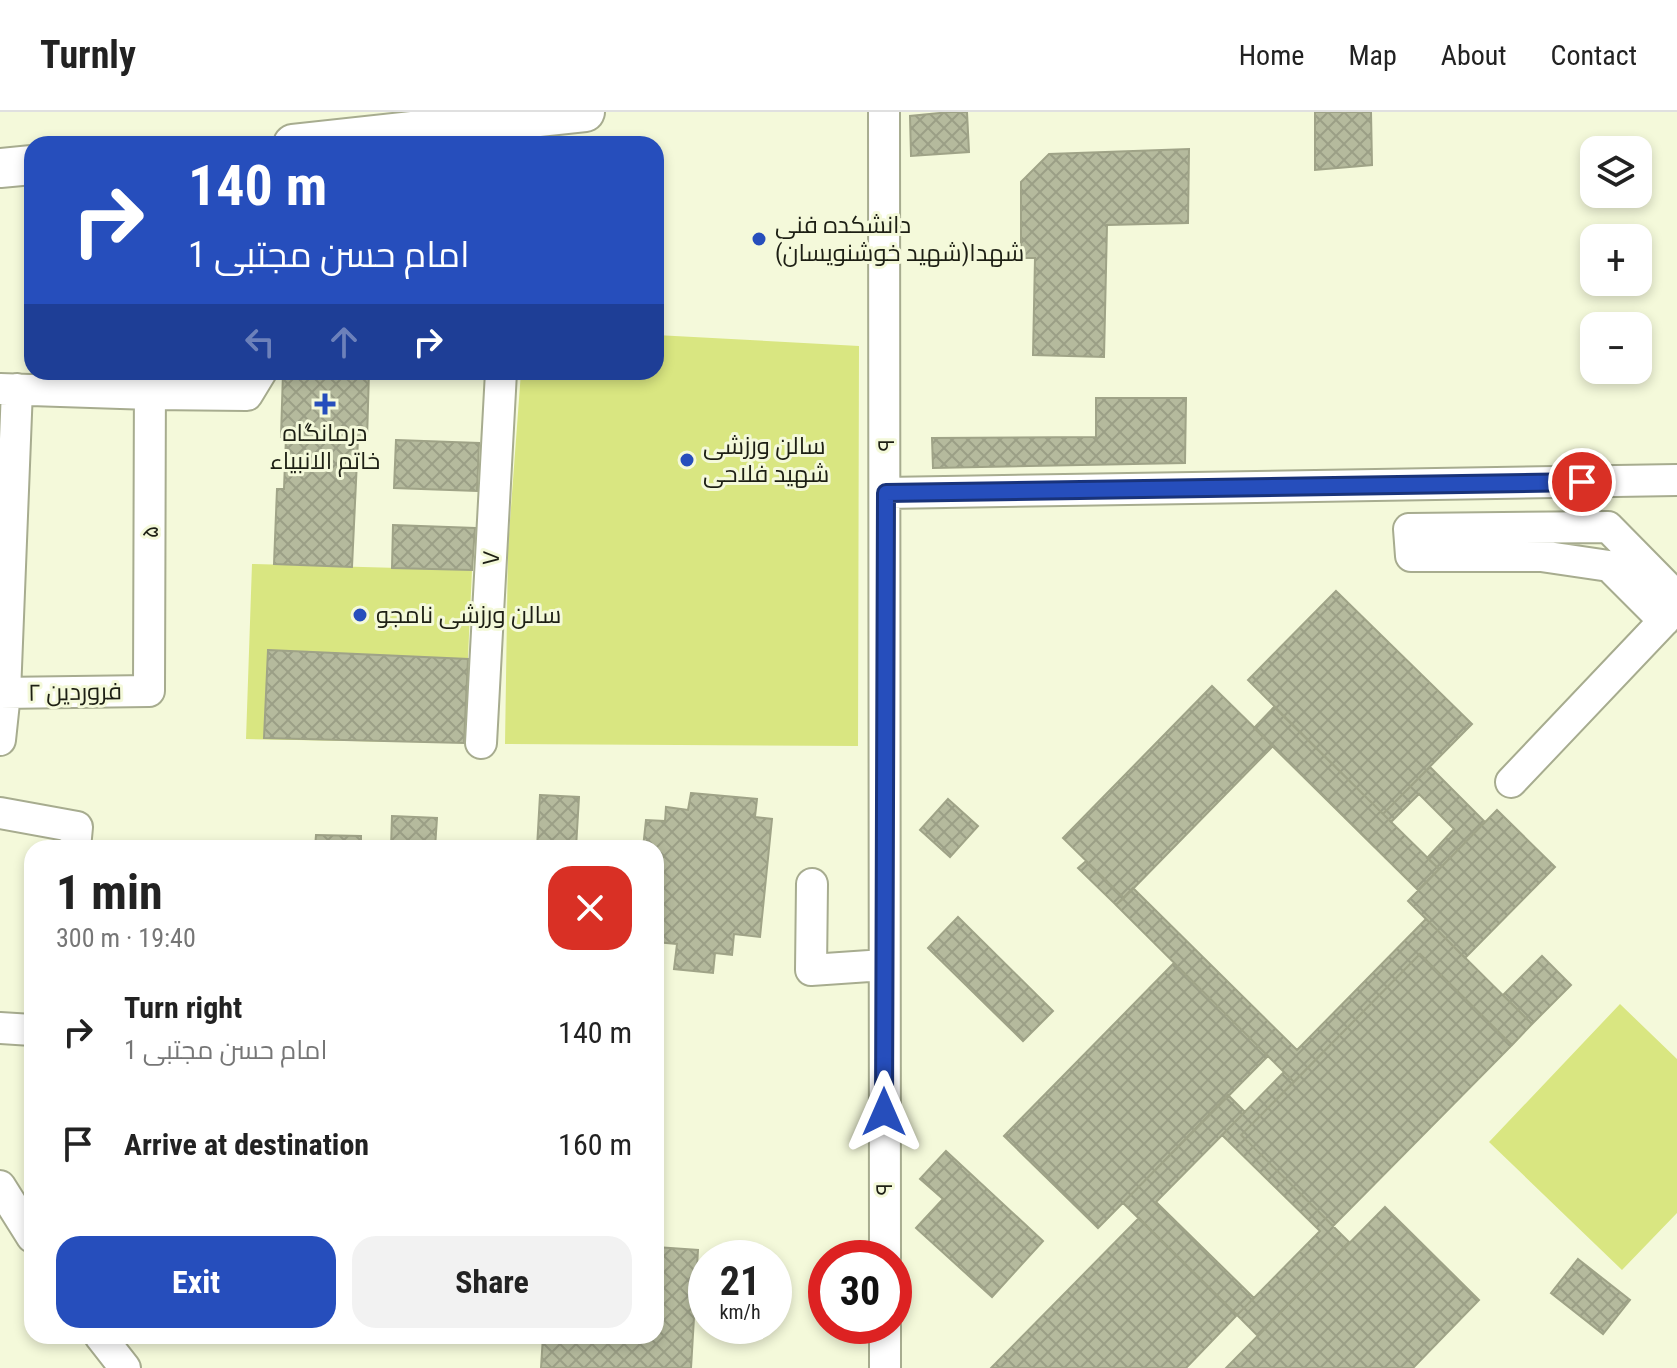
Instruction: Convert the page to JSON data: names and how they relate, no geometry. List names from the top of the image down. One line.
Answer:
{"streets":{"street":["۹","۵","۷","فروردین ۲"]},"crossings":[["۵","فروردین ۲"]],"places":{"other":["دانشکده فنی شهدا(شهید خوشنویسان)","سالن ورزشی شهید فلاحی","سالن ورزشی نامجو"],"health":["درمانگاه خاتم الانبیاء"]},"page":{"header":"Turnly","nav":["Home","Map","About","Contact"],"map_buttons":["+","−"],"turn":["140 m","امام حسن مجتبی 1"],"heading":["1 min","300 m · 19:40"],"list":[{"name":"Turn right","note":"امام حسن مجتبی 1","value":"140 m"},{"name":"Arrive at destination","value":"160 m"}],"buttons":["Exit","Share"],"speed":"21 km/h","limit":"30"}}
